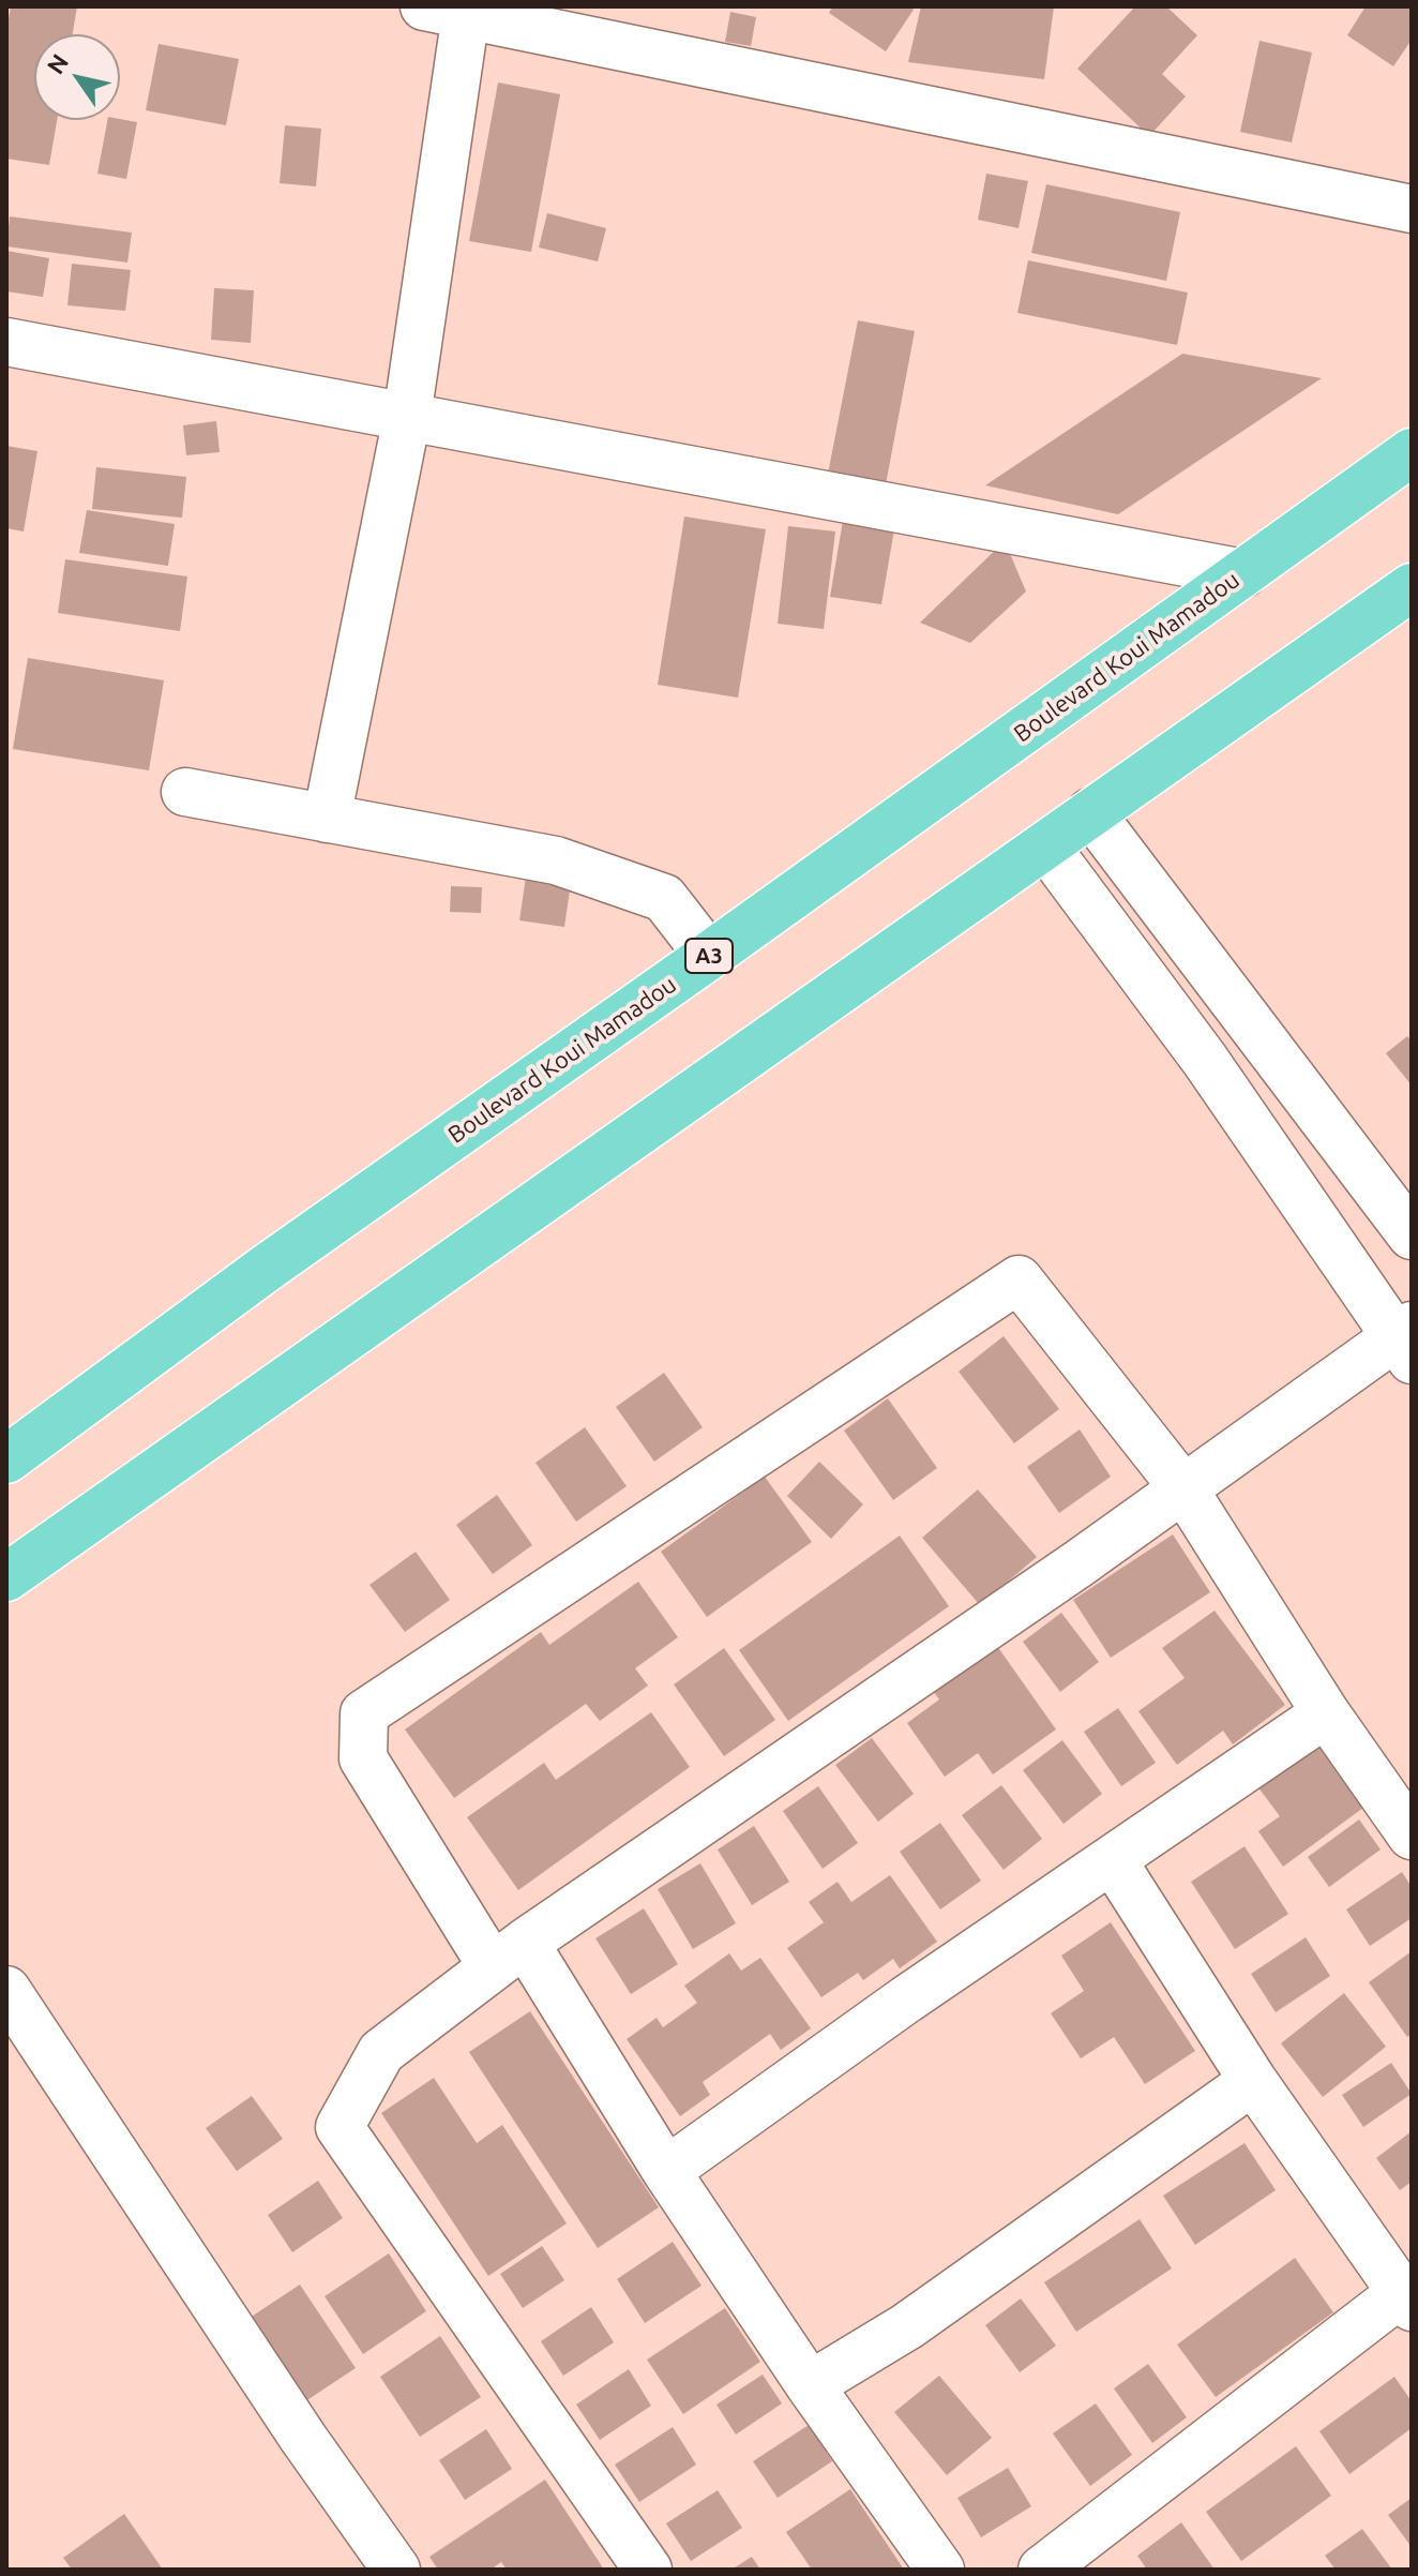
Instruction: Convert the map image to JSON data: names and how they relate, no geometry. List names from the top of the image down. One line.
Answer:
{"streets":{"main road":["Boulevard Koui Mamadou","A3"]},"north":"top left"}
